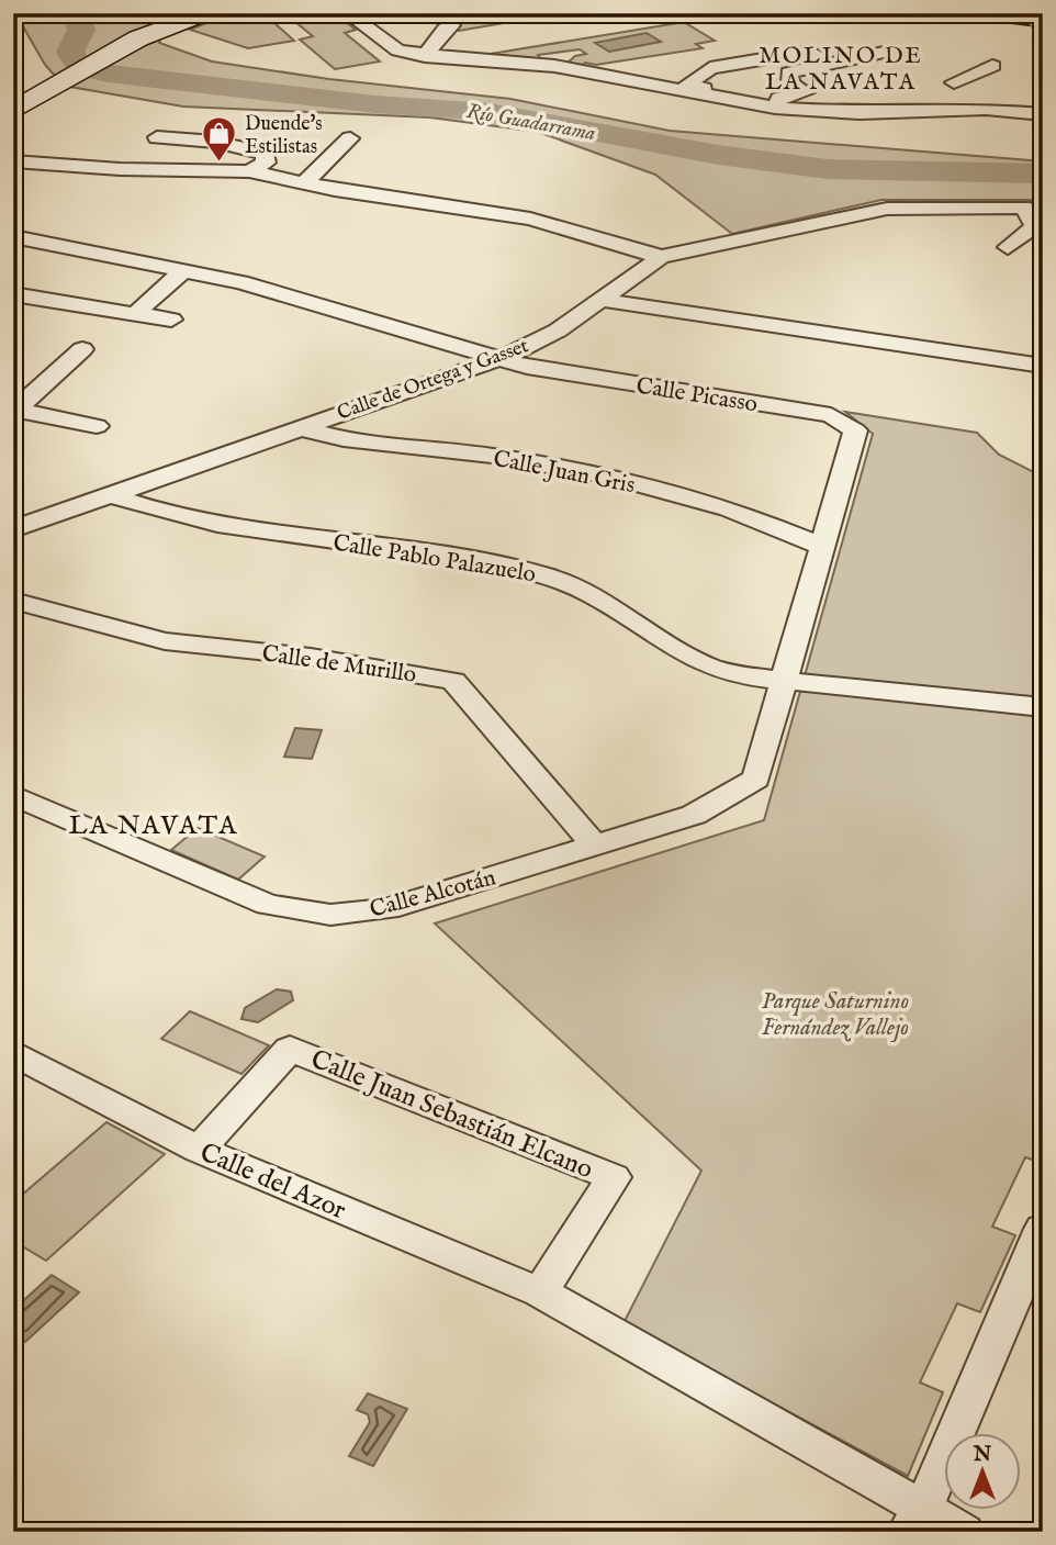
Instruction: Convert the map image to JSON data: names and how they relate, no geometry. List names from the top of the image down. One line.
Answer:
{"streets":{"street":["Calle de Ortega y Gasset","Calle Picasso","Calle Juan Gris","Calle Pablo Palazuelo","Calle de Murillo","Calle Alcotán","Calle Juan Sebastián Elcano","Calle del Azor"]},"crossings":[["Calle de Ortega y Gasset","Calle Picasso"],["Calle de Ortega y Gasset","Calle Juan Gris"],["Calle de Ortega y Gasset","Calle Pablo Palazuelo"],["Calle Picasso","Calle Juan Gris"],["Calle Picasso","Calle Pablo Palazuelo"],["Calle Picasso","Calle de Murillo"],["Calle Picasso","Calle Alcotán"],["Calle de Murillo","Calle Alcotán"],["Calle Juan Sebastián Elcano","Calle del Azor"]],"districts":["MOLINO DE LA NAVATA","LA NAVATA"],"water":["Río Guadarrama"],"parks":["Parque Saturnino Fernández Vallejo"],"places":{"shop":["Duende's Estilistas"]},"north":"top"}
